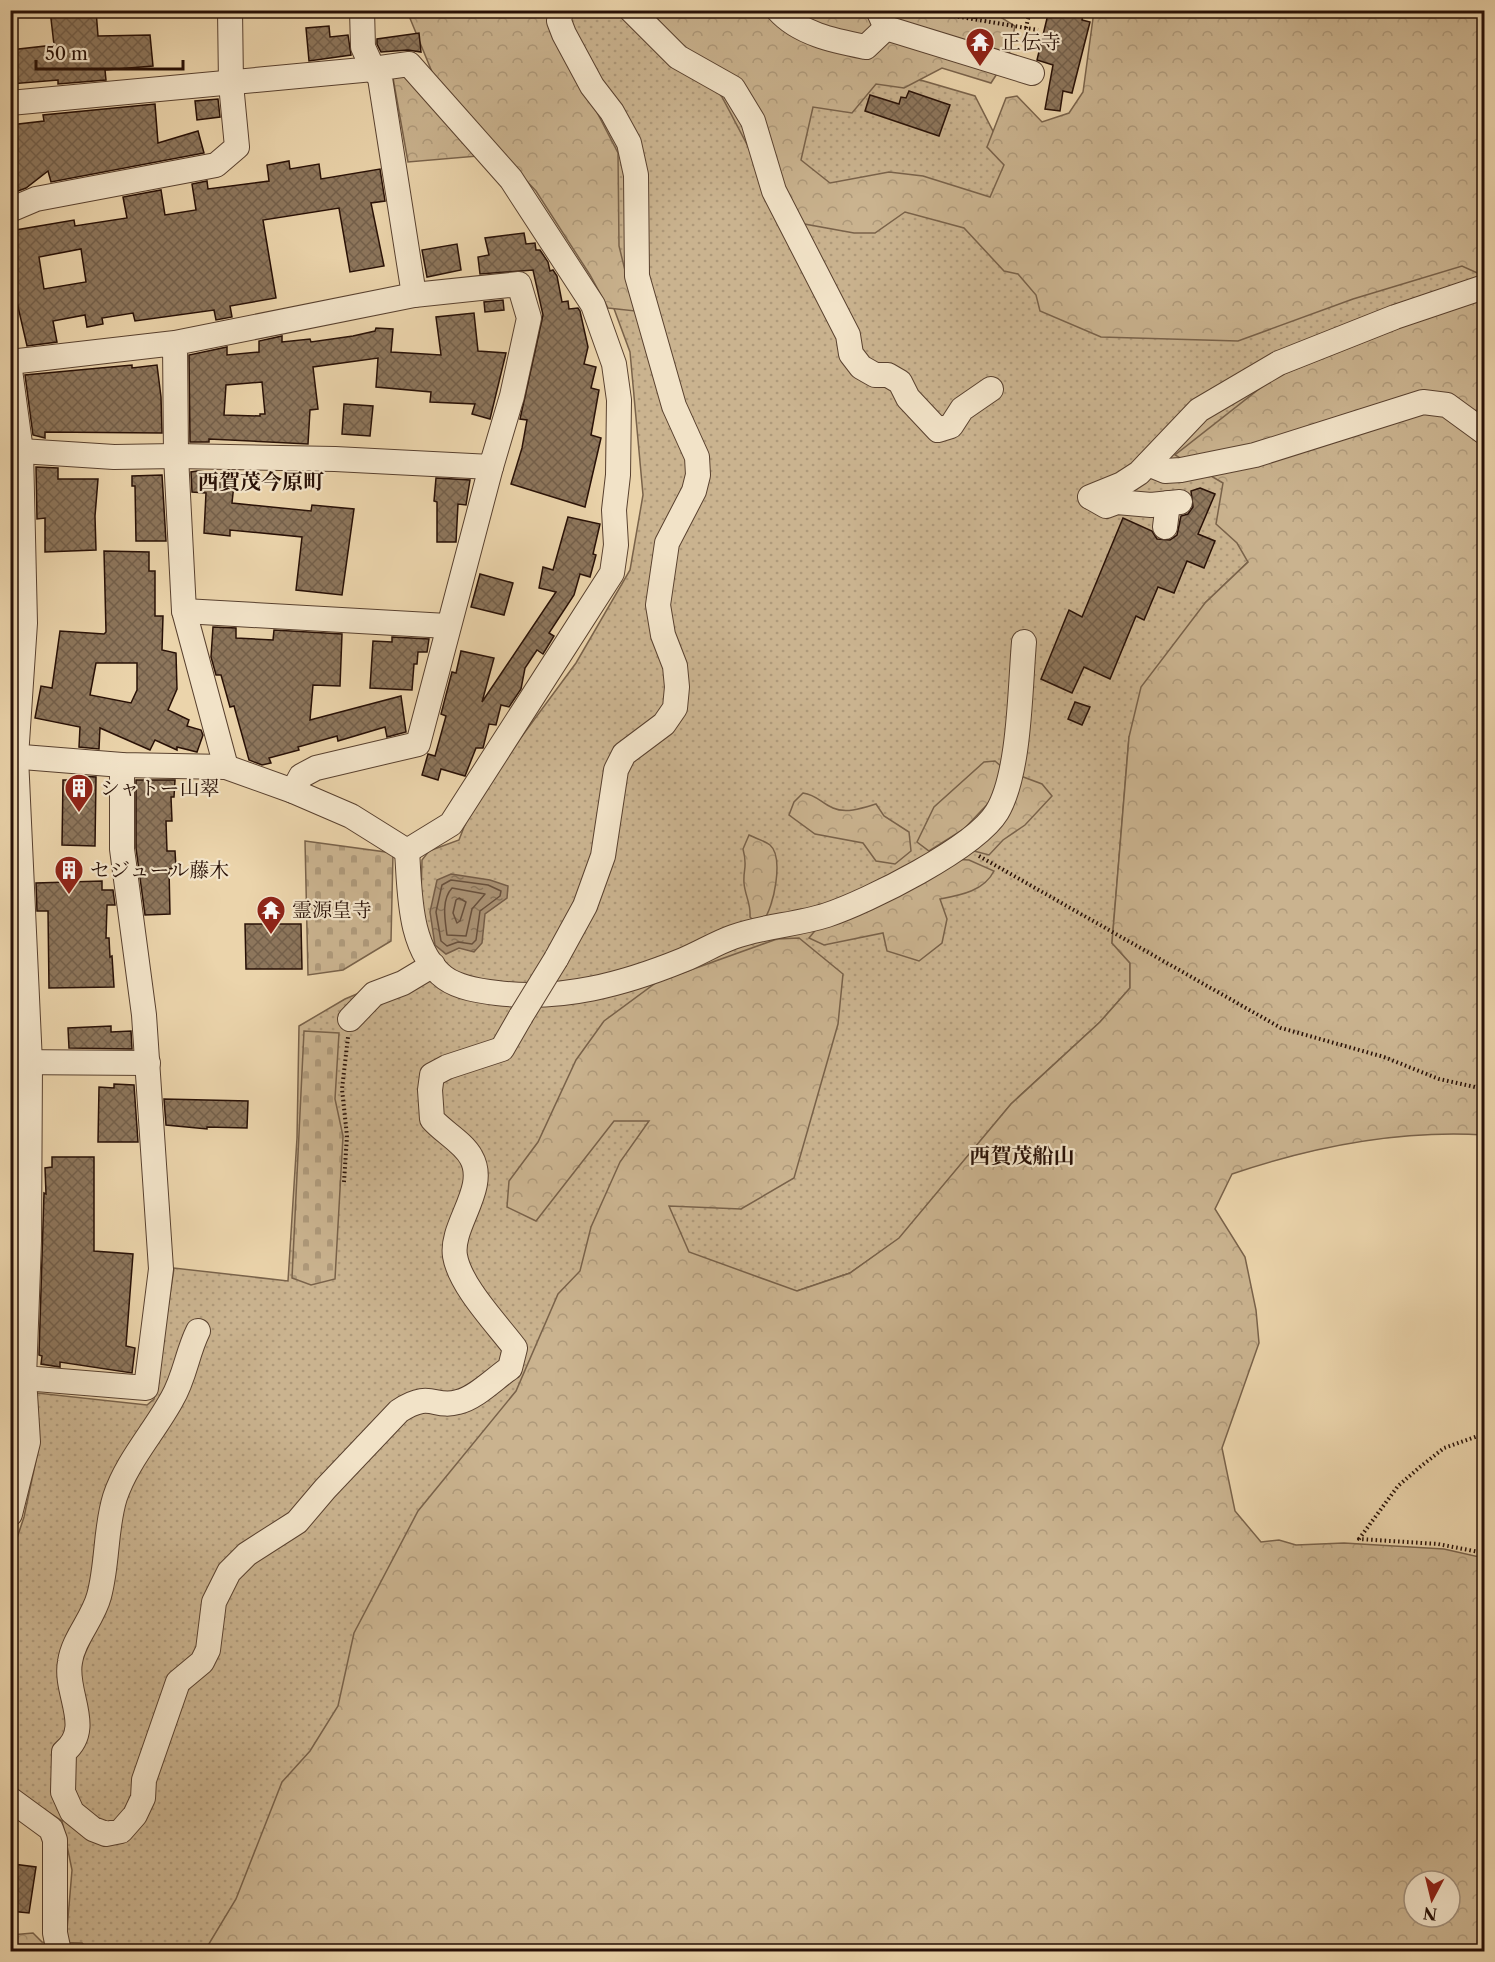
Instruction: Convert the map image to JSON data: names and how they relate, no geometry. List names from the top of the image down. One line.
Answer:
{"districts":["西賀茂今原町","西賀茂船山"],"places":{"temple":["正伝寺","霊源皇寺"],"building":["シャトー山翠","セジュール藤木"]},"scale_bar":"50 m","north":"bottom"}
